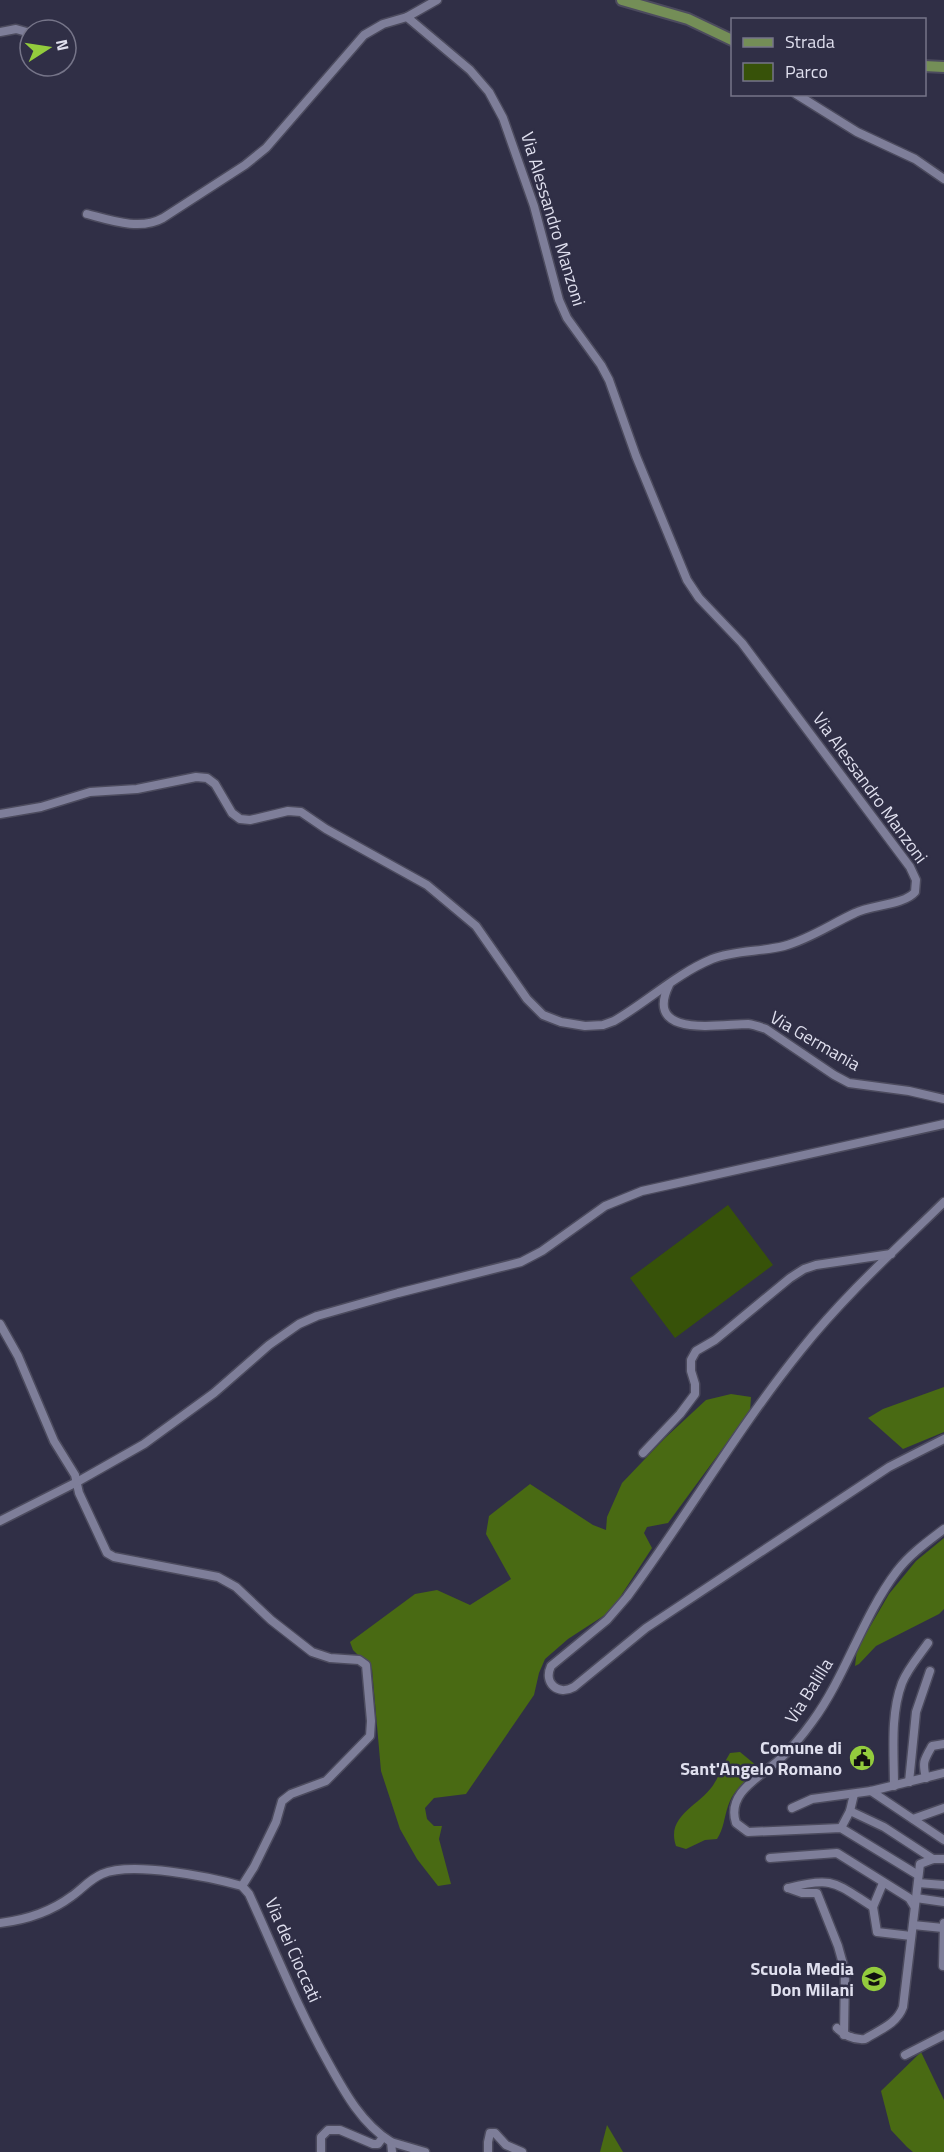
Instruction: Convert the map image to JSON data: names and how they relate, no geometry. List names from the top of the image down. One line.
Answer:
{"streets":{"street":["Via Alessandro Manzoni","Via Germania","Via Balilla","Via dei Cioccati"]},"crossings":[["Via Alessandro Manzoni","Via Germania"]],"places":{"public building":["Comune di Sant'Angelo Romano"],"school or university":["Scuola Media Don Milani"]},"legend":["Strada","Parco"],"north":"right"}
